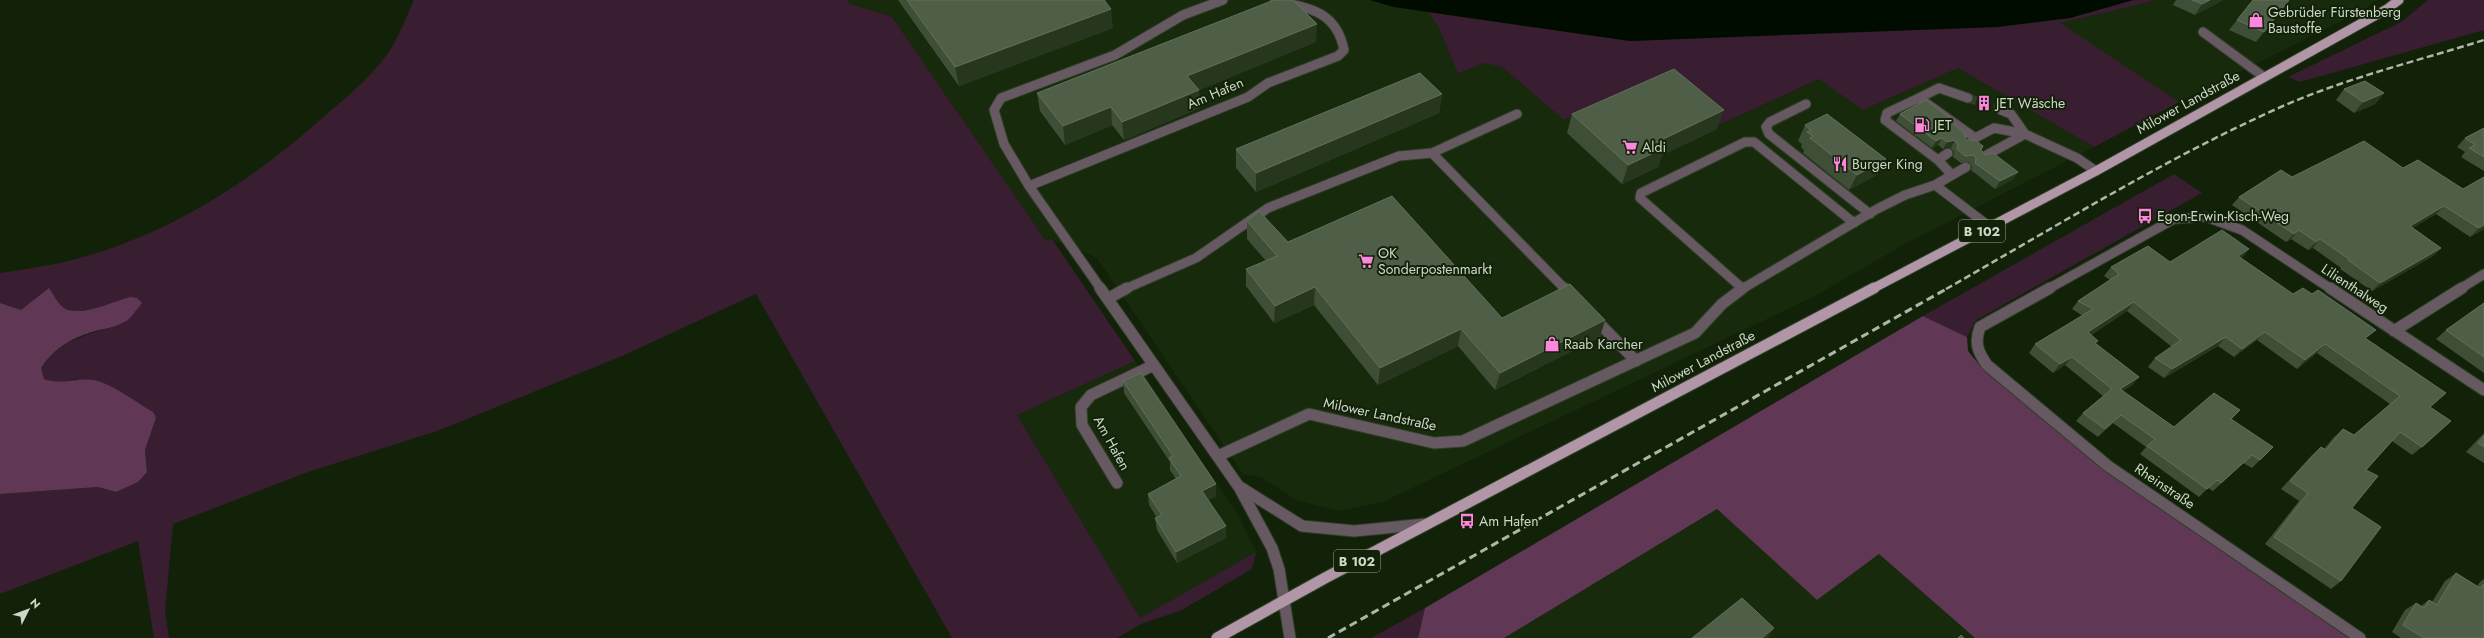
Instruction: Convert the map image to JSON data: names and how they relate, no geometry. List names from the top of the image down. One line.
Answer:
{"streets":{"main road":["Milower Landstraße","B 102"],"street":["Am Hafen","Lilienthalweg","Rheinstraße"]},"crossings":[["Lilienthalweg","Rheinstraße"]],"places":{"shop":["Gebrüder Fürstenberg Baustoffe","Raab Karcher"],"building":["JET Wäsche"],"fuel station":["JET"],"supermarket":["Aldi","OK Sonderpostenmarkt"],"restaurant":["Burger King"],"bus stop":["Egon-Erwin-Kisch-Weg","Am Hafen"]},"north":"top right"}
